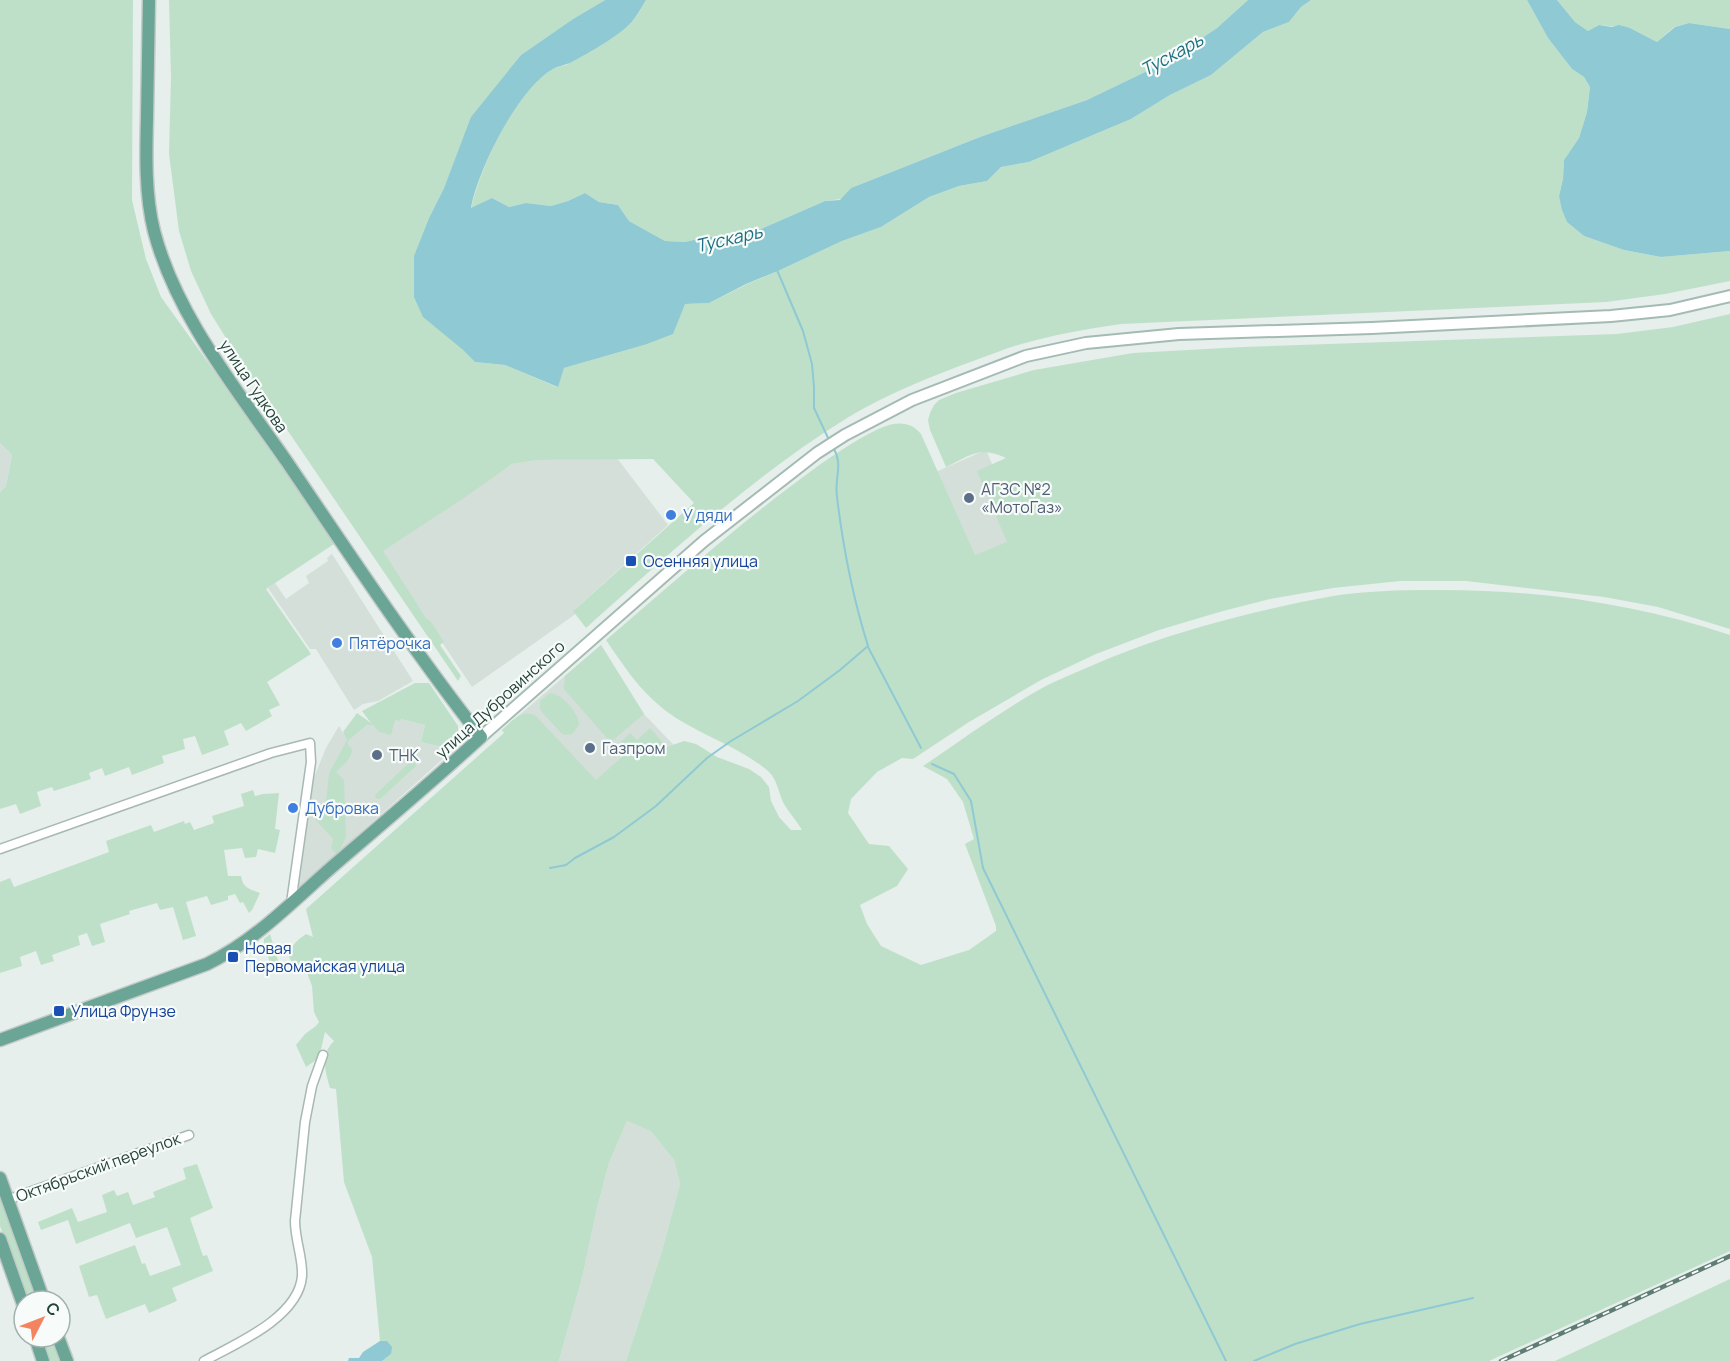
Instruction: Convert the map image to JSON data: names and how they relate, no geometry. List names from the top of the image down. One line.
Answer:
{"streets":{"main road":["улица Гудкова","улица Дубровинского"],"street":["Октябрьский переулок"]},"crossings":[["улица Гудкова","улица Дубровинского"]],"water":["Тускарь"],"places":{"other":["АГЗС №2 «МотоГаз»","У дяди","Пятёрочка","Газпром","ТНК","Дубровка"],"transit":["Осенняя улица","Новая Первомайская улица","Улица Фрунзе"]},"north":"top right"}
